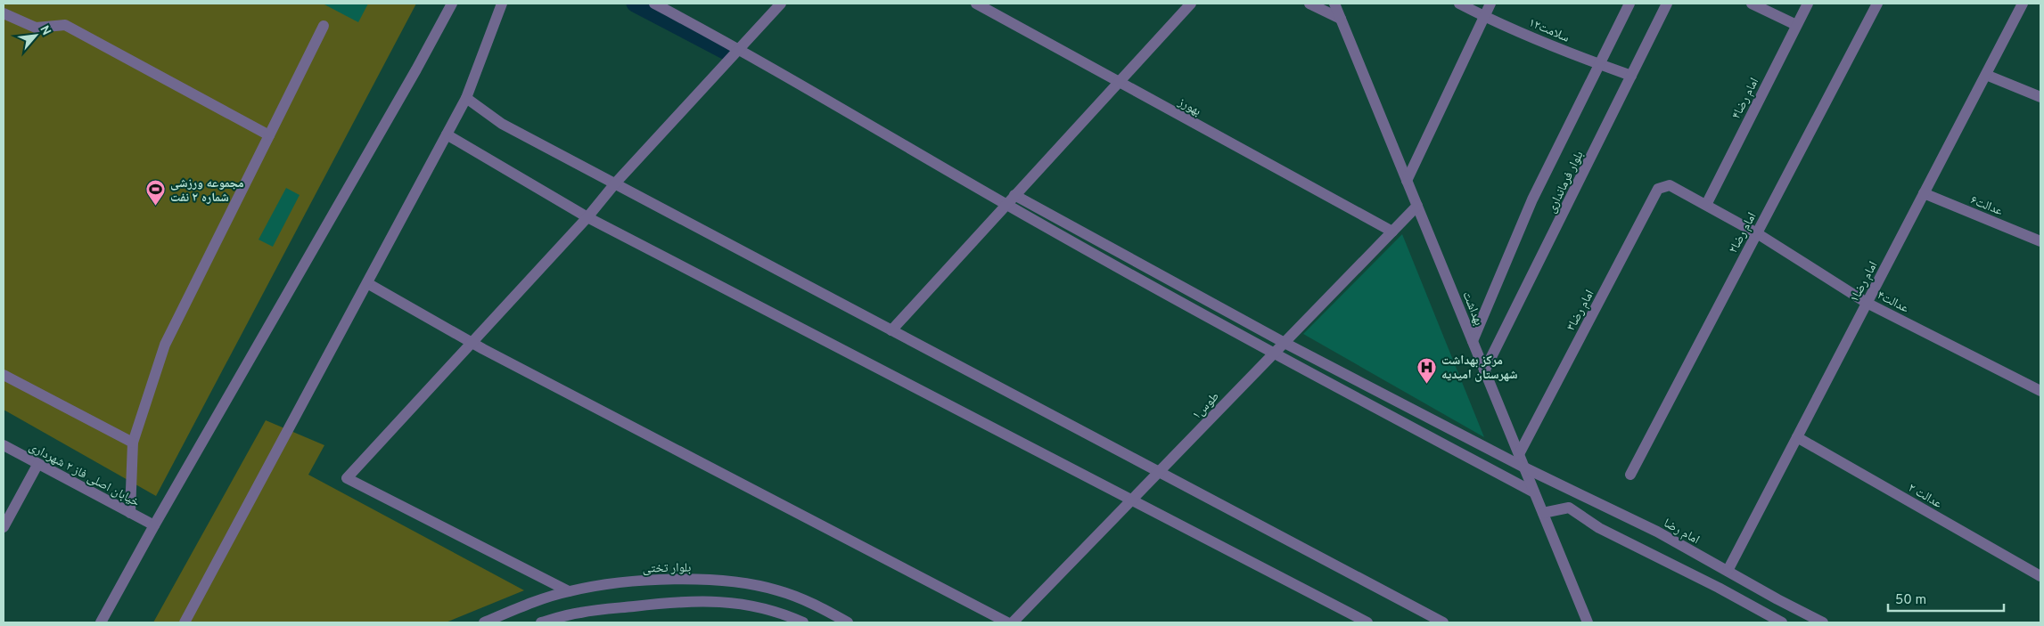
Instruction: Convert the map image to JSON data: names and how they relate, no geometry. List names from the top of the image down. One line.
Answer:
{"streets":{"street":["سلامت۱۲","امام رضا۴","بهورز","بلوار فرمانداری","عدالت۶","امام رضا۲","امام رضا۱","عدالت۴","بهداشت","امام رضا۳","طوس۱","خیابان اصلی فاز ۲ شهرداری","عدالت ۲","امام رضا","بلوار تختی"]},"crossings":[["سلامت۱۲","بلوار فرمانداری"],["امام رضا۴","عدالت۴"],["بهورز","طوس۱"],["بلوار فرمانداری","بهداشت"],["عدالت۶","امام رضا۱"],["امام رضا۲","عدالت۴"],["امام رضا۱","عدالت۴"],["امام رضا۱","عدالت ۲"],["امام رضا۱","امام رضا"],["عدالت۴","امام رضا۳"],["بهداشت","امام رضا۳"],["بهداشت","طوس۱"],["بهداشت","امام رضا"],["طوس۱","امام رضا"]],"places":{"sports":["مجموعه ورزشی شماره ۲ نفت"],"hospital":["مرکز بهداشت شهرستان امیدیه"]},"scale_bar":"50 m","north":"top right"}
